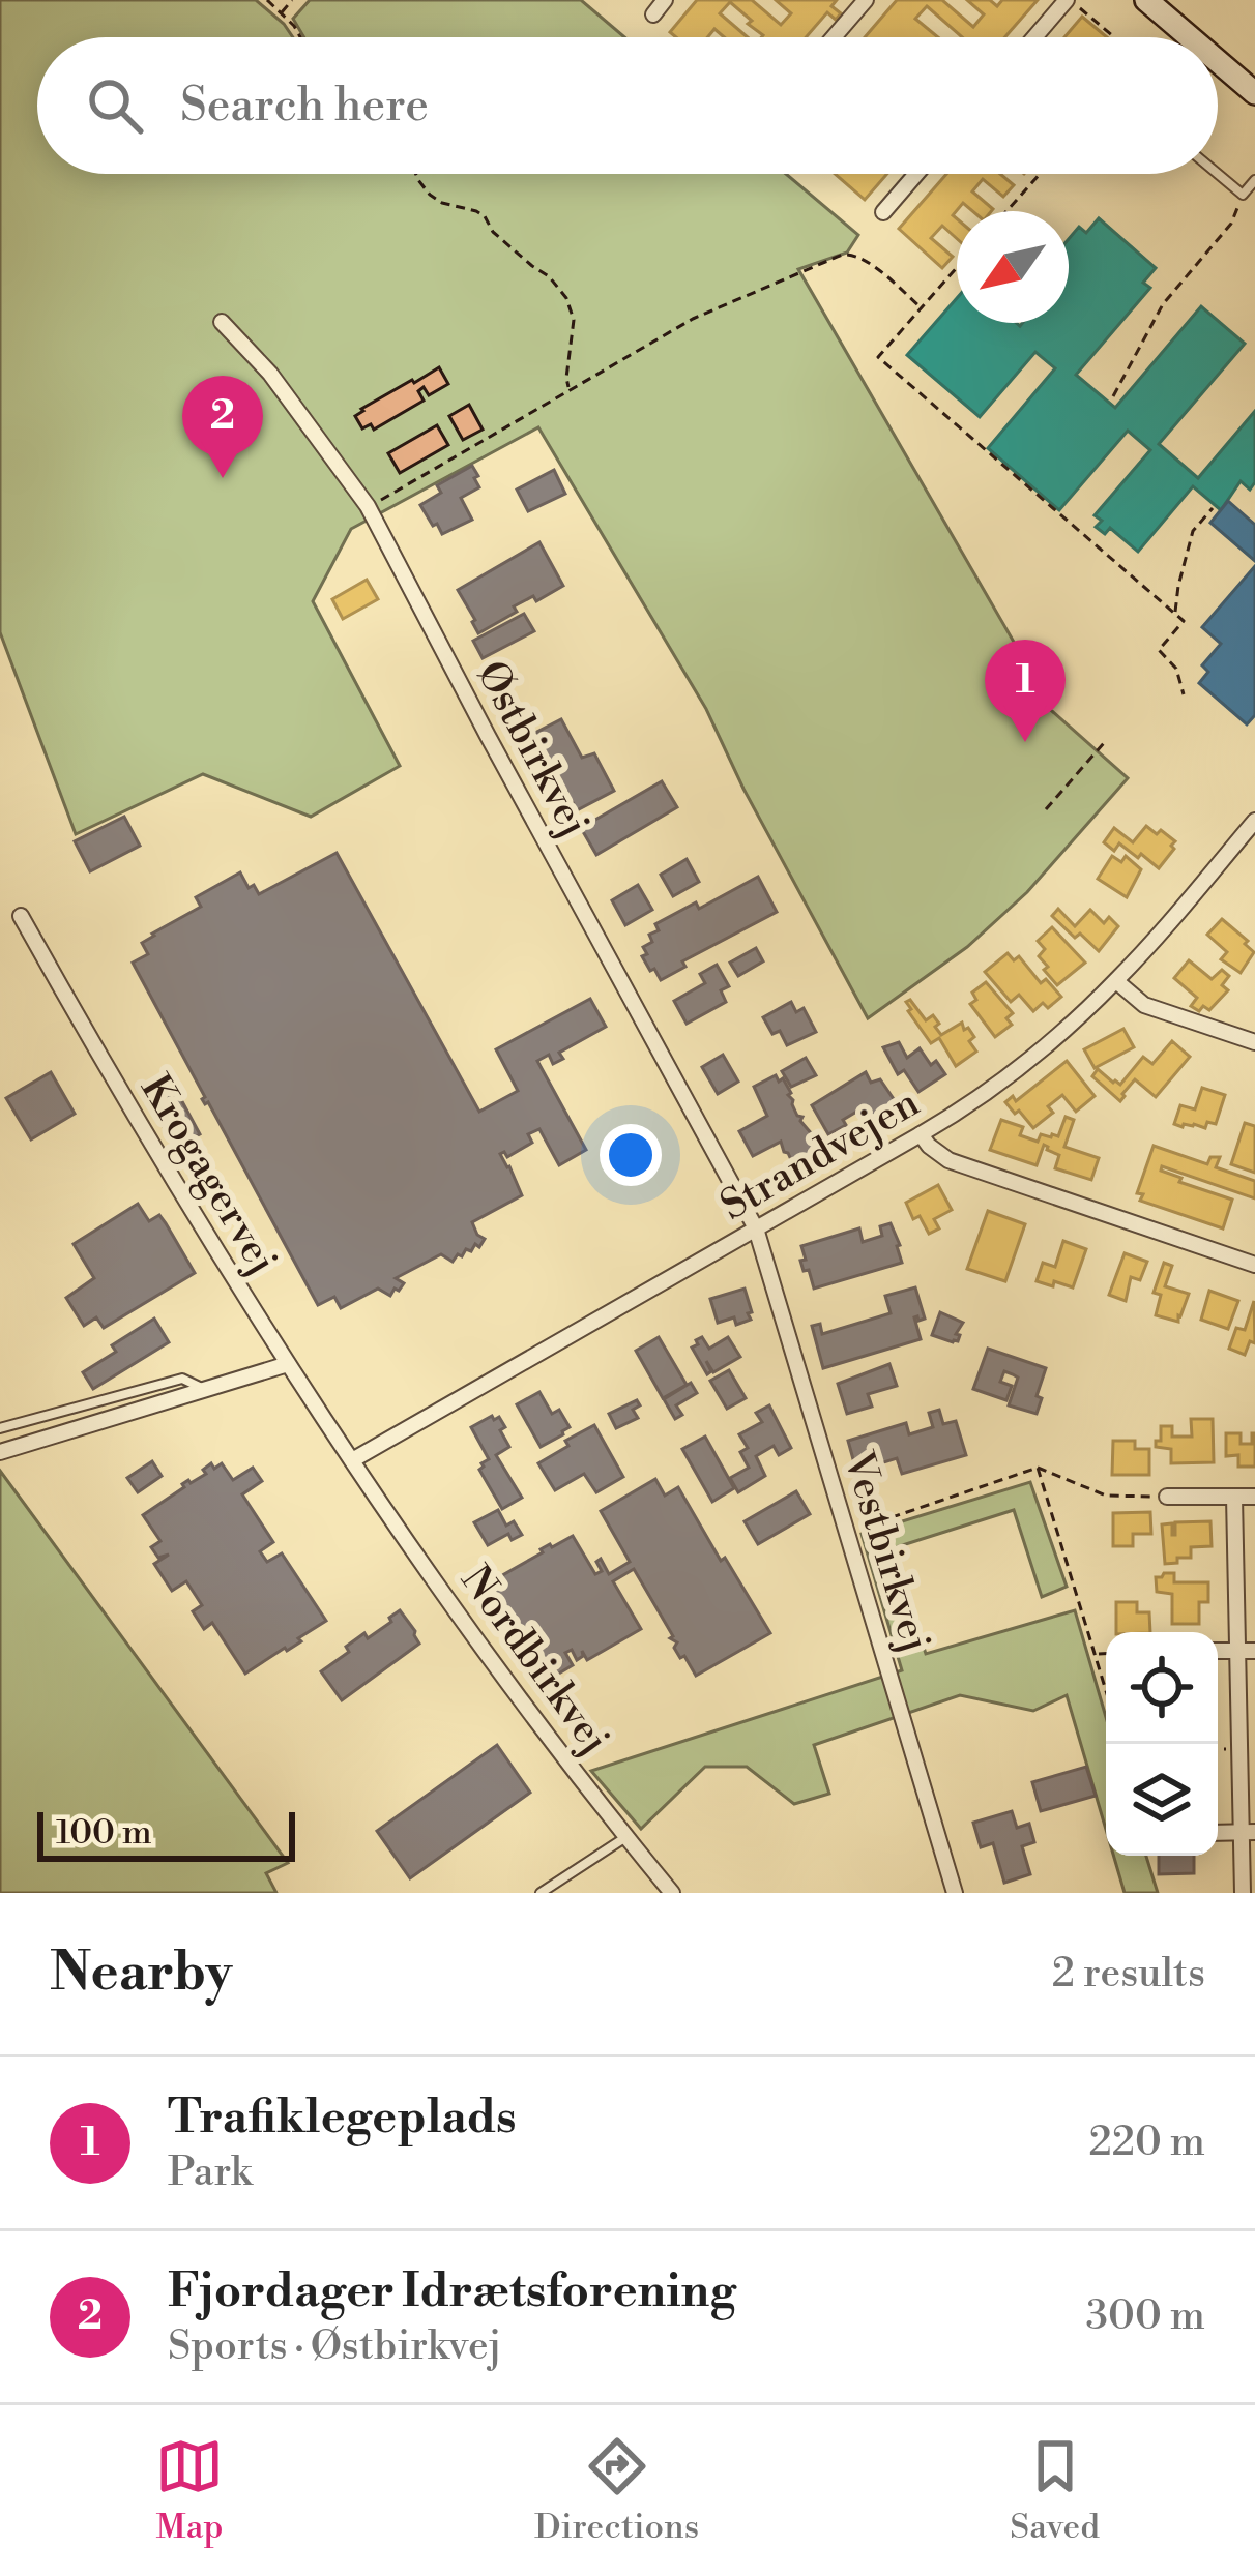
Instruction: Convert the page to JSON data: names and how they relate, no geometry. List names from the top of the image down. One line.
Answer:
{"streets":{"street":["Østbirkvej","Strandvejen","Krogagervej","Vestbirkvej","Nordbirkvej"]},"crossings":[["Østbirkvej","Strandvejen"],["Østbirkvej","Vestbirkvej"],["Strandvejen","Krogagervej"],["Strandvejen","Vestbirkvej"],["Strandvejen","Nordbirkvej"],["Krogagervej","Nordbirkvej"]],"scale_bar":"100 m","north":"bottom left","page":{"search":"Search here","pins":["2","1"],"scale":"100 m","heading":["Nearby","2 results"],"list":[{"mark":"1","name":"Trafiklegeplads","note":"Park","value":"220 m"},{"mark":"2","name":"Fjordager Idrætsforening","note":"Sports · Østbirkvej","value":"300 m"}],"nav":["Map","Directions","Saved"]}}
